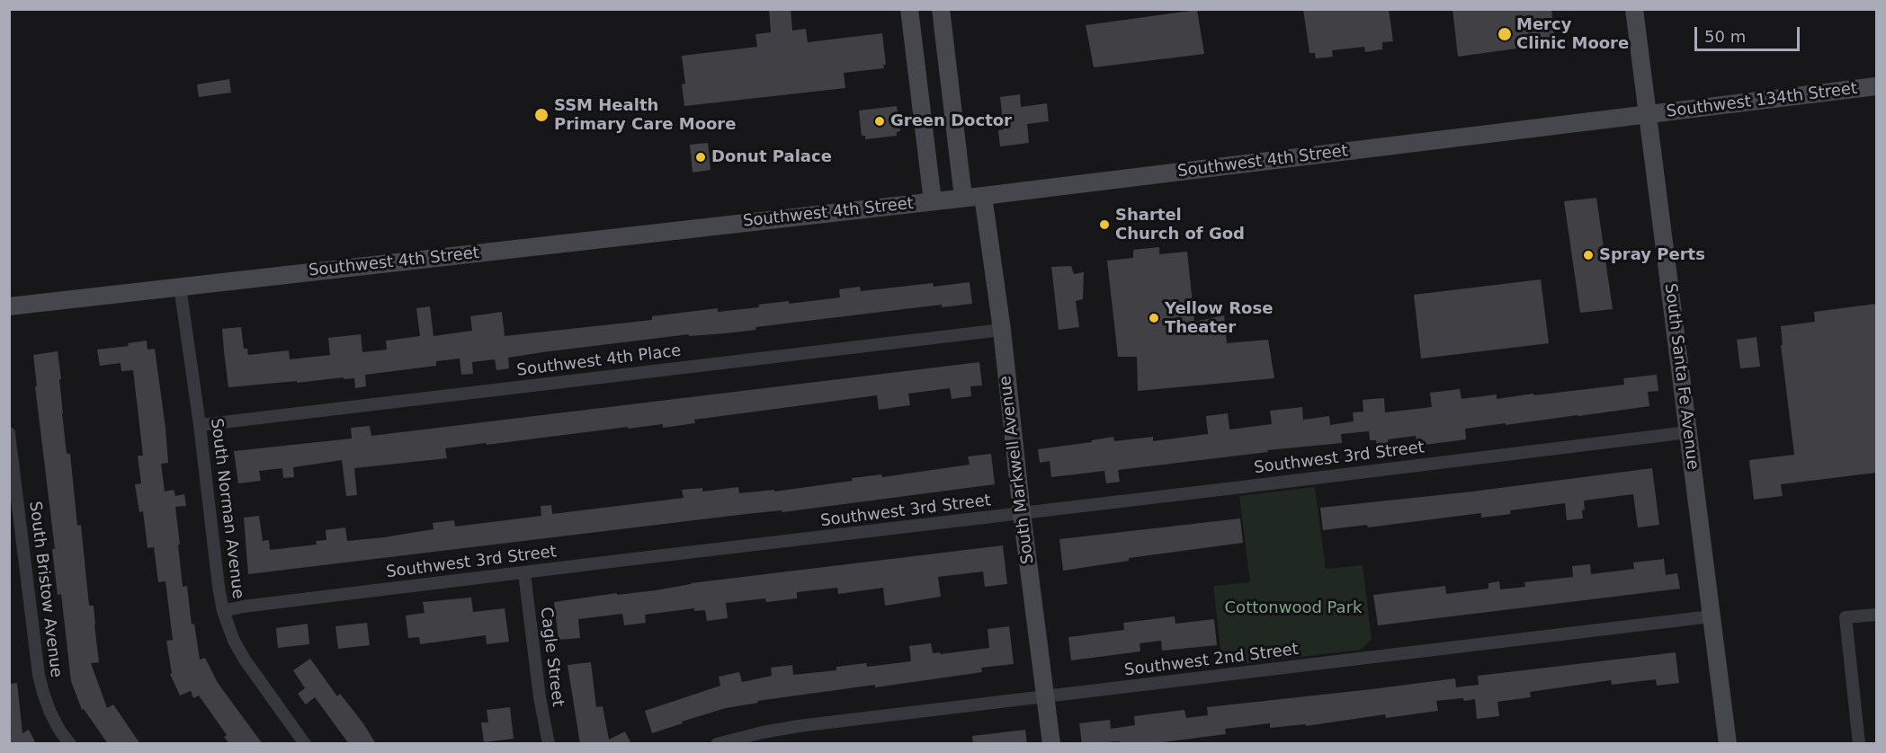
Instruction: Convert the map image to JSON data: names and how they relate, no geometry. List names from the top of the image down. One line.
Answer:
{"streets":{"main road":["Southwest 134th Street","Southwest 4th Street","South Santa Fe Avenue","South Markwell Avenue"],"street":["Southwest 4th Place","Southwest 3rd Street","South Norman Avenue","South Bristow Avenue","Cagle Street","Southwest 2nd Street"]},"crossings":[["Southwest 134th Street","Southwest 4th Street"],["Southwest 134th Street","South Santa Fe Avenue"],["Southwest 4th Street","South Santa Fe Avenue"],["Southwest 4th Street","South Markwell Avenue"],["Southwest 4th Street","South Norman Avenue"],["Southwest 4th Place","South Markwell Avenue"],["Southwest 4th Place","South Norman Avenue"],["South Santa Fe Avenue","Southwest 3rd Street"],["South Santa Fe Avenue","Southwest 2nd Street"],["Southwest 3rd Street","South Markwell Avenue"],["Southwest 3rd Street","South Norman Avenue"],["Southwest 3rd Street","Cagle Street"],["South Markwell Avenue","Southwest 2nd Street"]],"parks":["Cottonwood Park"],"places":["Mercy Clinic Moore","SSM Health Primary Care Moore","Green Doctor","Donut Palace","Shartel Church of God","Spray Perts","Yellow Rose Theater"],"scale_bar":"50 m"}
